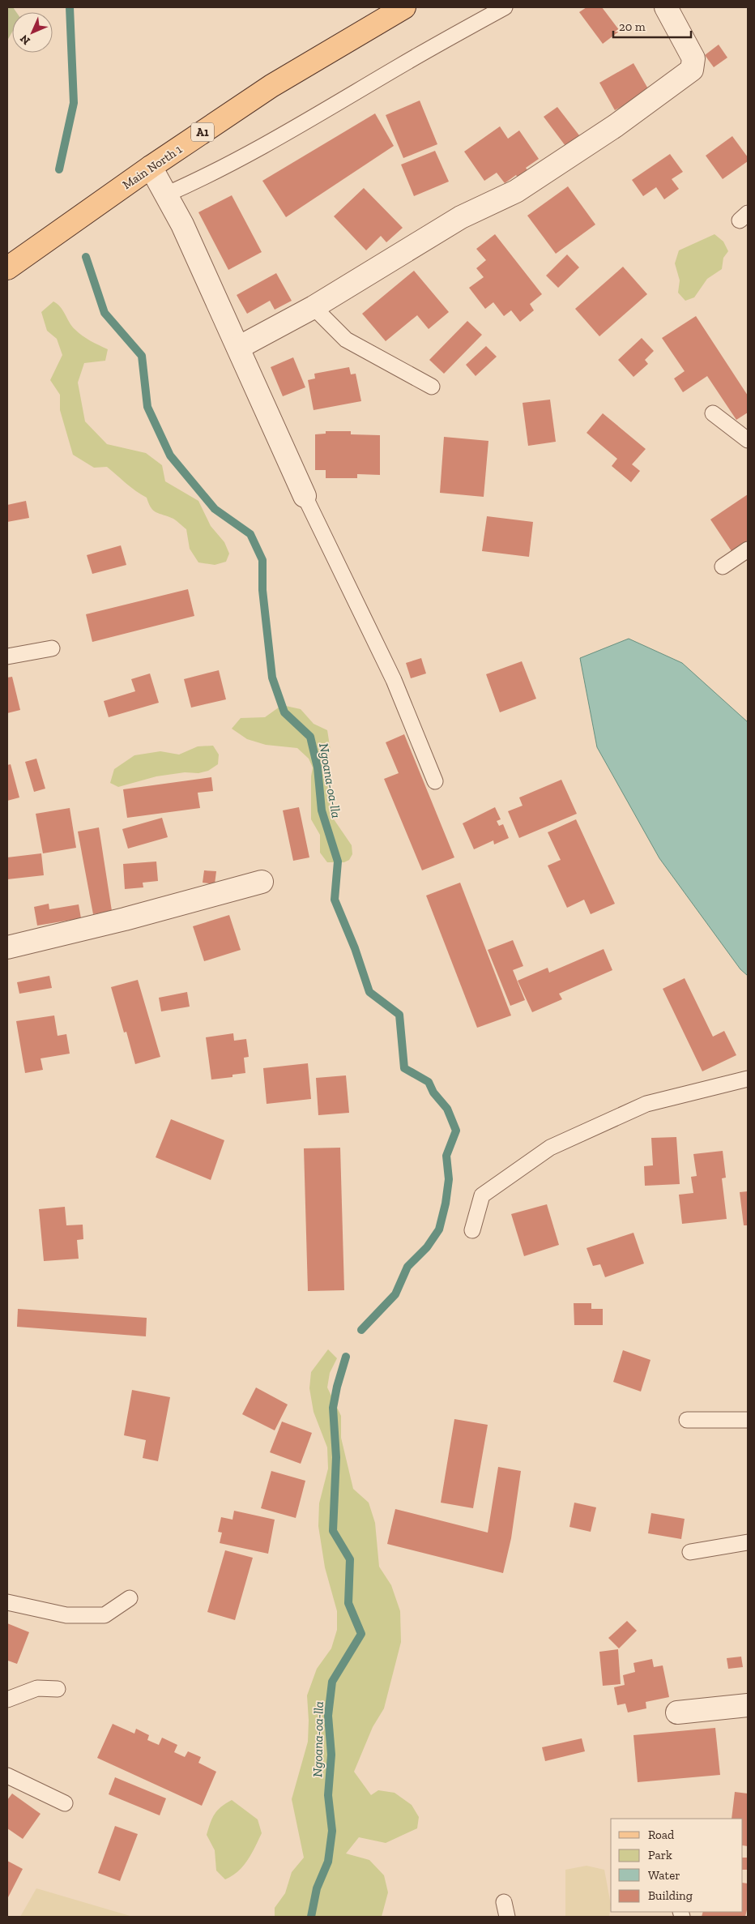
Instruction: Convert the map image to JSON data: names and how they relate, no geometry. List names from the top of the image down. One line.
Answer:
{"streets":{"main road":["A1","Main North 1"]},"water":["Ngoana-oa-lla"],"legend":["Road","Park","Water","Building"],"scale_bar":"20 m","north":"bottom left"}
